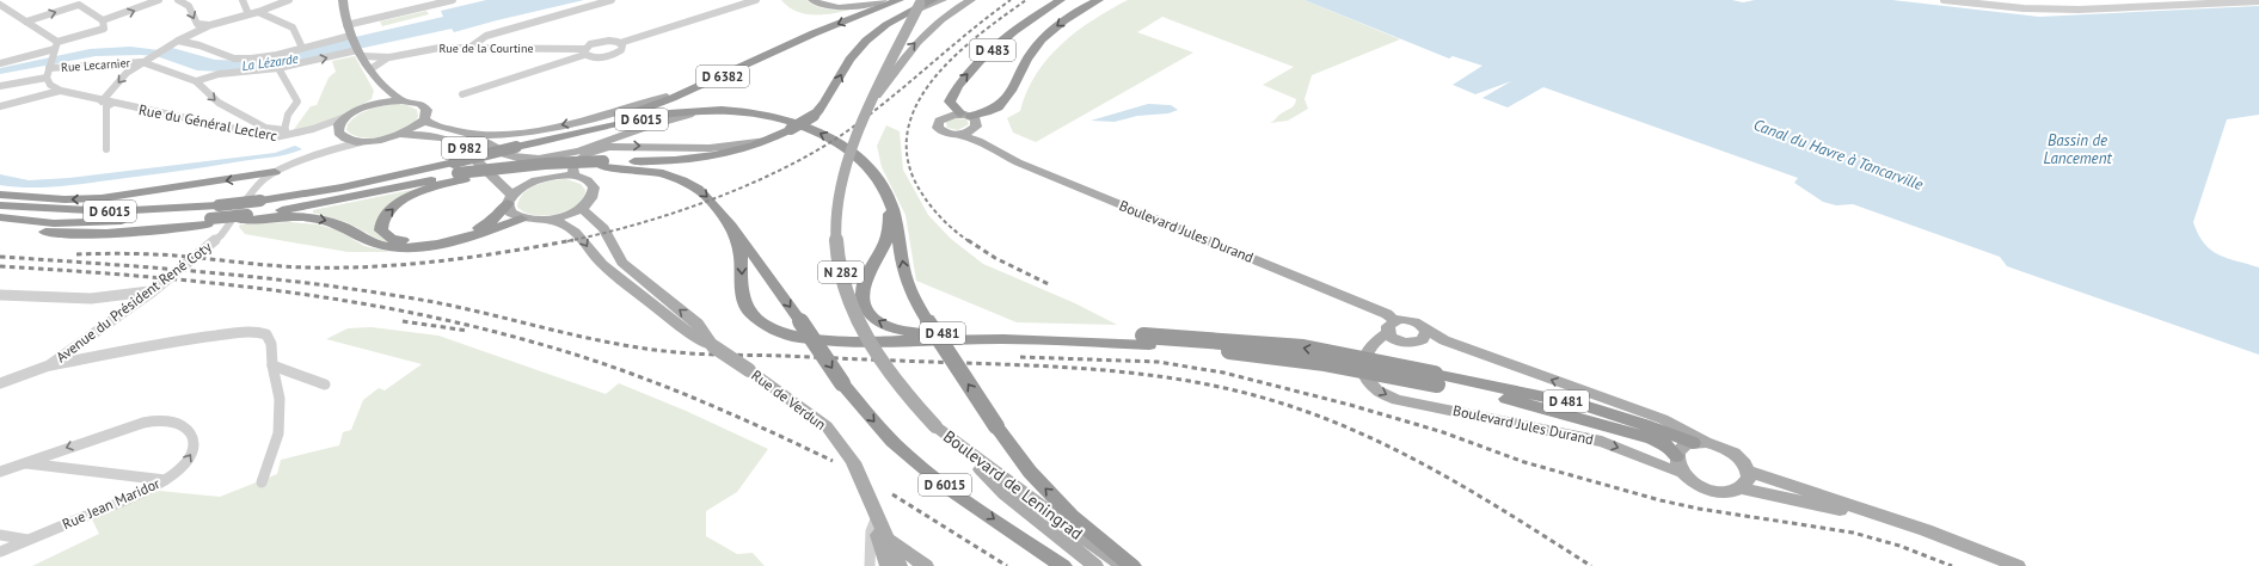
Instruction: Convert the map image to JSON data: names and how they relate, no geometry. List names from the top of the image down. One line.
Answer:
{"streets":{"highway":["D 483","D 6382","D 6015","D 481"],"main road":["D 982","Boulevard Jules Durand","N 282","Rue de Verdun","Boulevard de Leningrad"],"street":["Rue de la Courtine","Rue Lecarnier","Rue du Général Leclerc","Avenue du Président René Coty","Rue Jean Maridor"]},"crossings":[["D 483","Boulevard Jules Durand"],["D 6382","D 6015"],["D 6015","D 481"],["Rue du Général Leclerc","Avenue du Président René Coty"],["Boulevard Jules Durand","D 481"],["N 282","Boulevard de Leningrad"]],"water":["La Lézarde","Bassin de Lancement","Canal du Havre à Tancarville"]}
